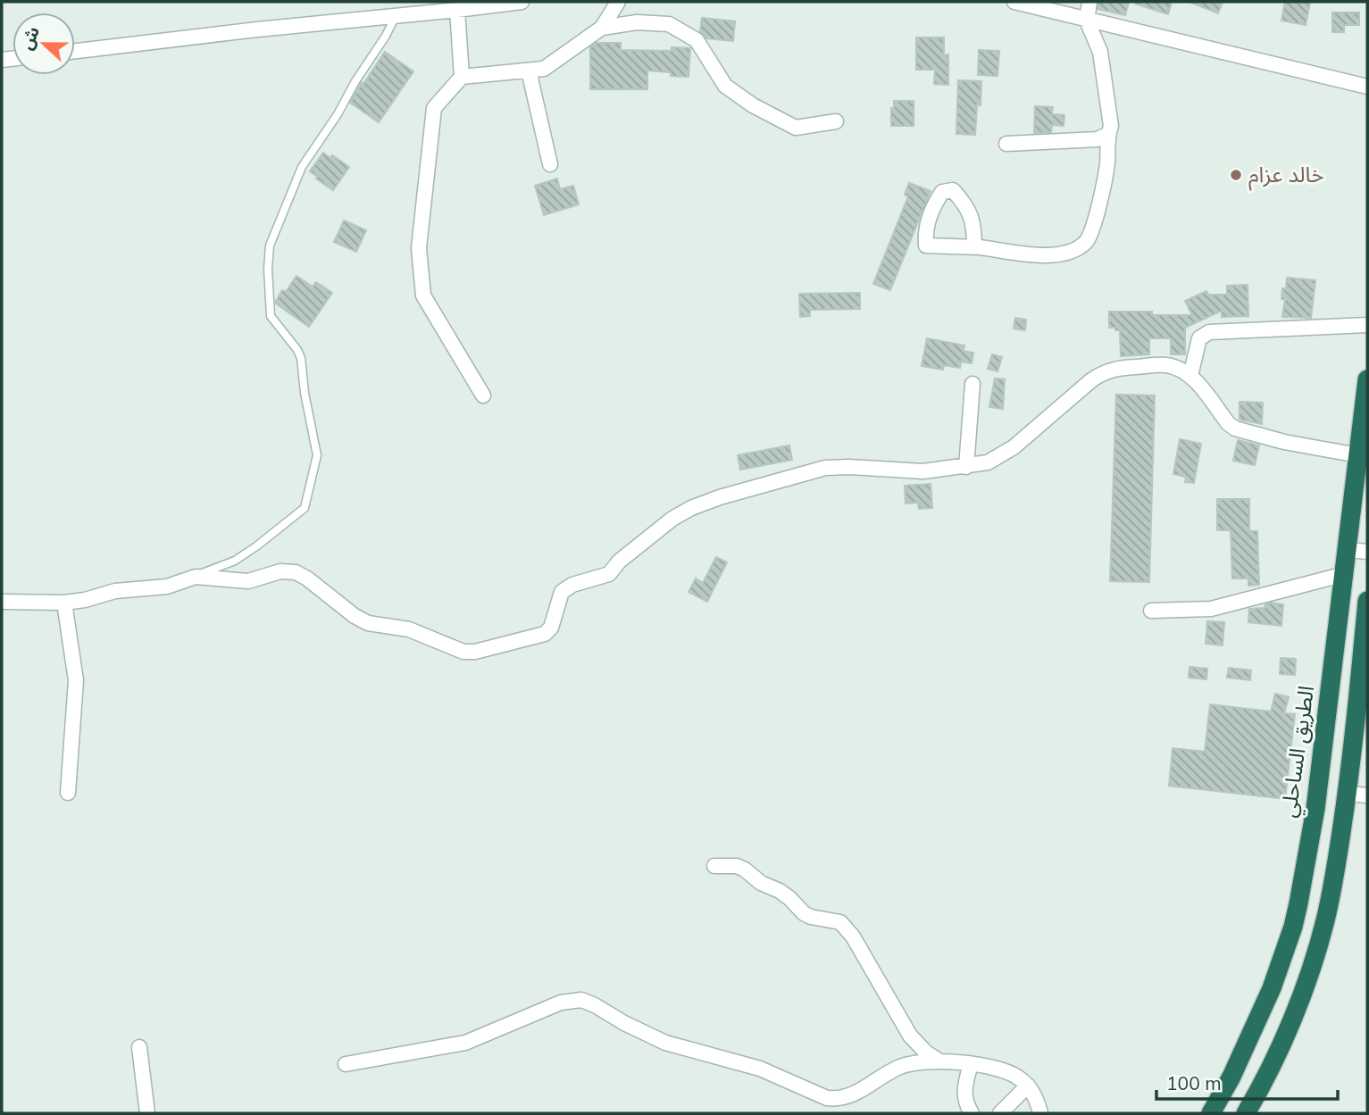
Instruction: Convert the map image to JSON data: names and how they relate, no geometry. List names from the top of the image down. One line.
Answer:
{"streets":{"highway":["الطريق الساحلي"]},"places":["خالد عزام"],"scale_bar":"100 m","north":"left"}
